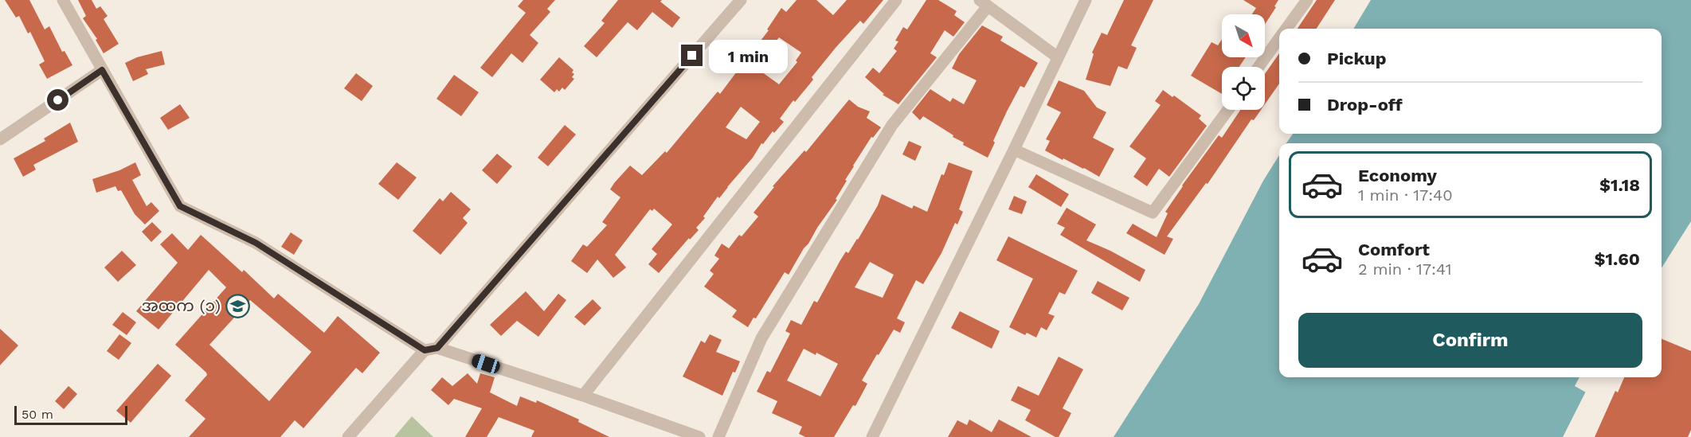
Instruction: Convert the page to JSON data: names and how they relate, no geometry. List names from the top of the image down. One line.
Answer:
{"places":{"school or university":["အထက (၁)"]},"scale_bar":"50 m","north":"bottom right","page":{"banner":["Pickup","Drop-off"],"bubble":"1 min","list":[{"name":"Economy","note":"1 min · 17:40","value":"$1.18"},{"name":"Comfort","note":"2 min · 17:41","value":"$1.60"}],"buttons":"Confirm","scale":"50 m"}}
